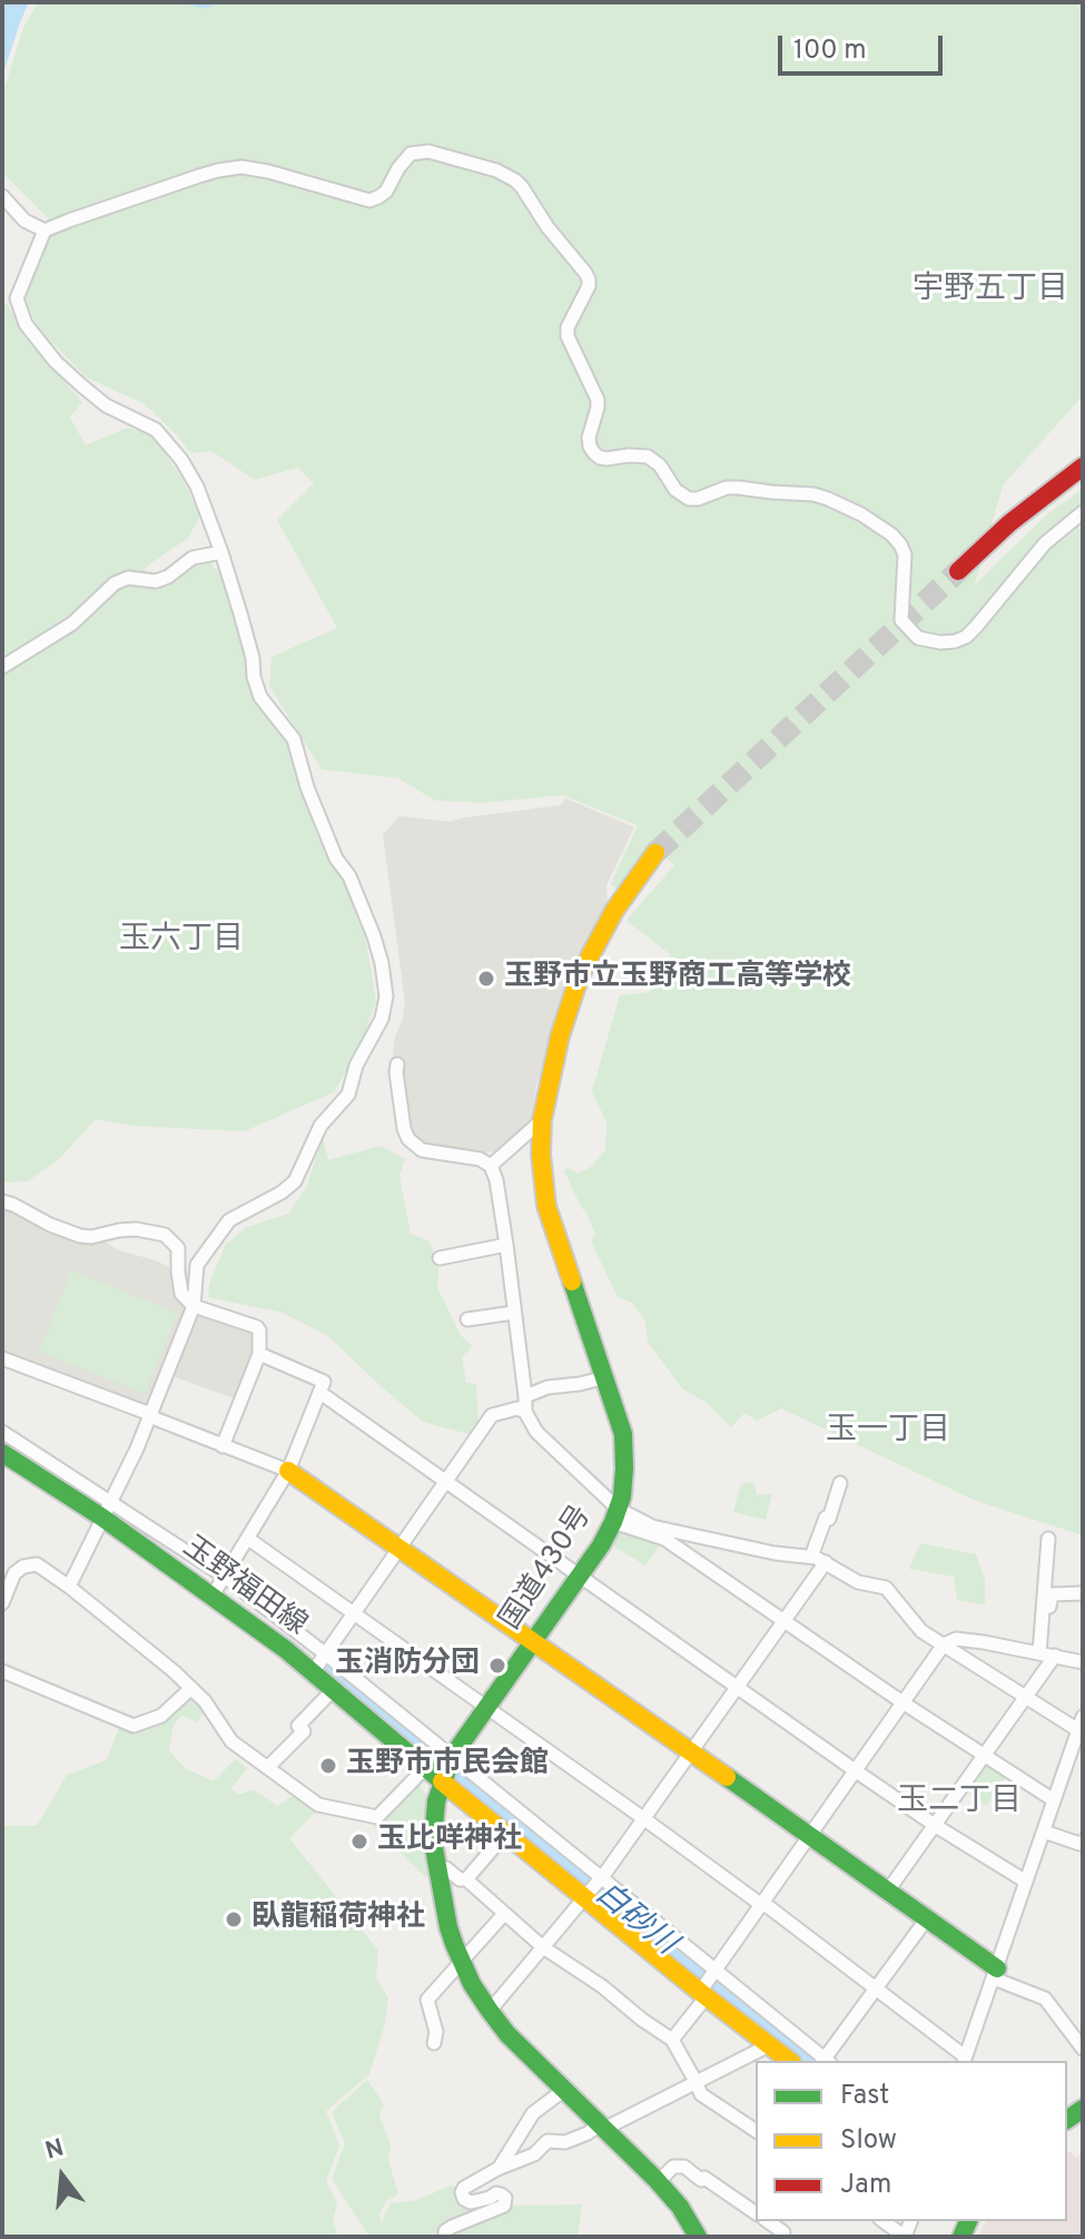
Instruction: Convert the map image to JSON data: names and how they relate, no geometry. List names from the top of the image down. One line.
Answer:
{"streets":{"main road":["国道430号","玉野福田線"]},"crossings":[["国道430号","玉野福田線"]],"districts":["宇野五丁目","玉六丁目","玉一丁目","玉二丁目"],"water":["白砂川"],"places":["玉野市立玉野商工高等学校","玉消防分団","玉野市市民会館","玉比咩神社","臥龍稲荷神社"],"legend":["Fast","Slow","Jam"],"scale_bar":"100 m","north":"top"}
